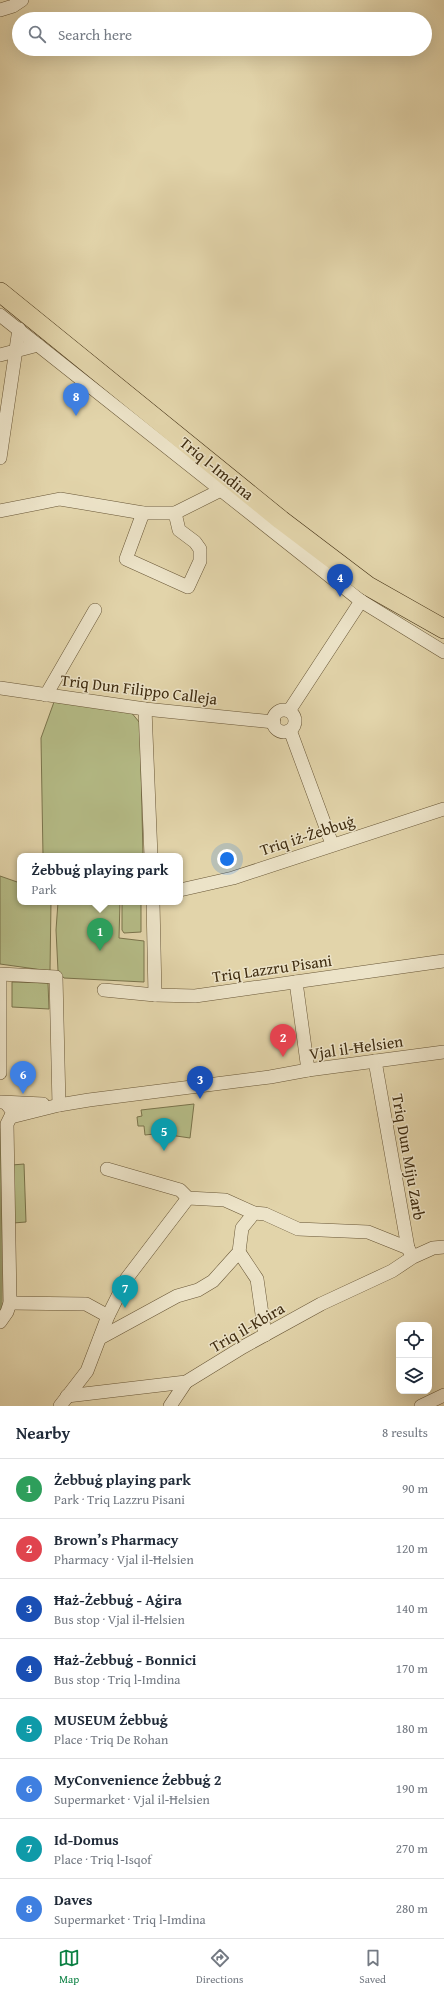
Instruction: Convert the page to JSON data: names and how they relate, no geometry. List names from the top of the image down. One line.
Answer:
{"streets":{"highway":["Triq l-Imdina"],"street":["Triq Dun Filippo Calleja","Triq iż-Żebbuġ","Triq Lazzru Pisani","Vjal il-Ħelsien","Triq Dun Miju Zarb","Triq il-Kbira"]},"crossings":[["Vjal il-Ħelsien","Triq Dun Miju Zarb"],["Triq Dun Miju Zarb","Triq il-Kbira"]],"page":{"search":"Search here","pins":["8","4","1","2","6","3","5","7"],"popup":["Żebbuġ playing park","Park"],"heading":["Nearby","8 results"],"list":[{"mark":"1","name":"Żebbuġ playing park","note":"Park · Triq Lazzru Pisani","value":"90 m"},{"mark":"2","name":"Brown’s Pharmacy","note":"Pharmacy · Vjal il-Ħelsien","value":"120 m"},{"mark":"3","name":"Ħaż-Żebbuġ - Aġira","note":"Bus stop · Vjal il-Ħelsien","value":"140 m"},{"mark":"4","name":"Ħaż-Żebbuġ - Bonnici","note":"Bus stop · Triq l-Imdina","value":"170 m"},{"mark":"5","name":"MUSEUM Żebbuġ","note":"Place · Triq De Rohan","value":"180 m"},{"mark":"6","name":"MyConvenience Żebbuġ 2","note":"Supermarket · Vjal il-Ħelsien","value":"190 m"},{"mark":"7","name":"Id-Domus","note":"Place · Triq l-Isqof","value":"270 m"},{"mark":"8","name":"Daves","note":"Supermarket · Triq l-Imdina","value":"280 m"}],"nav":["Map","Directions","Saved"]}}
